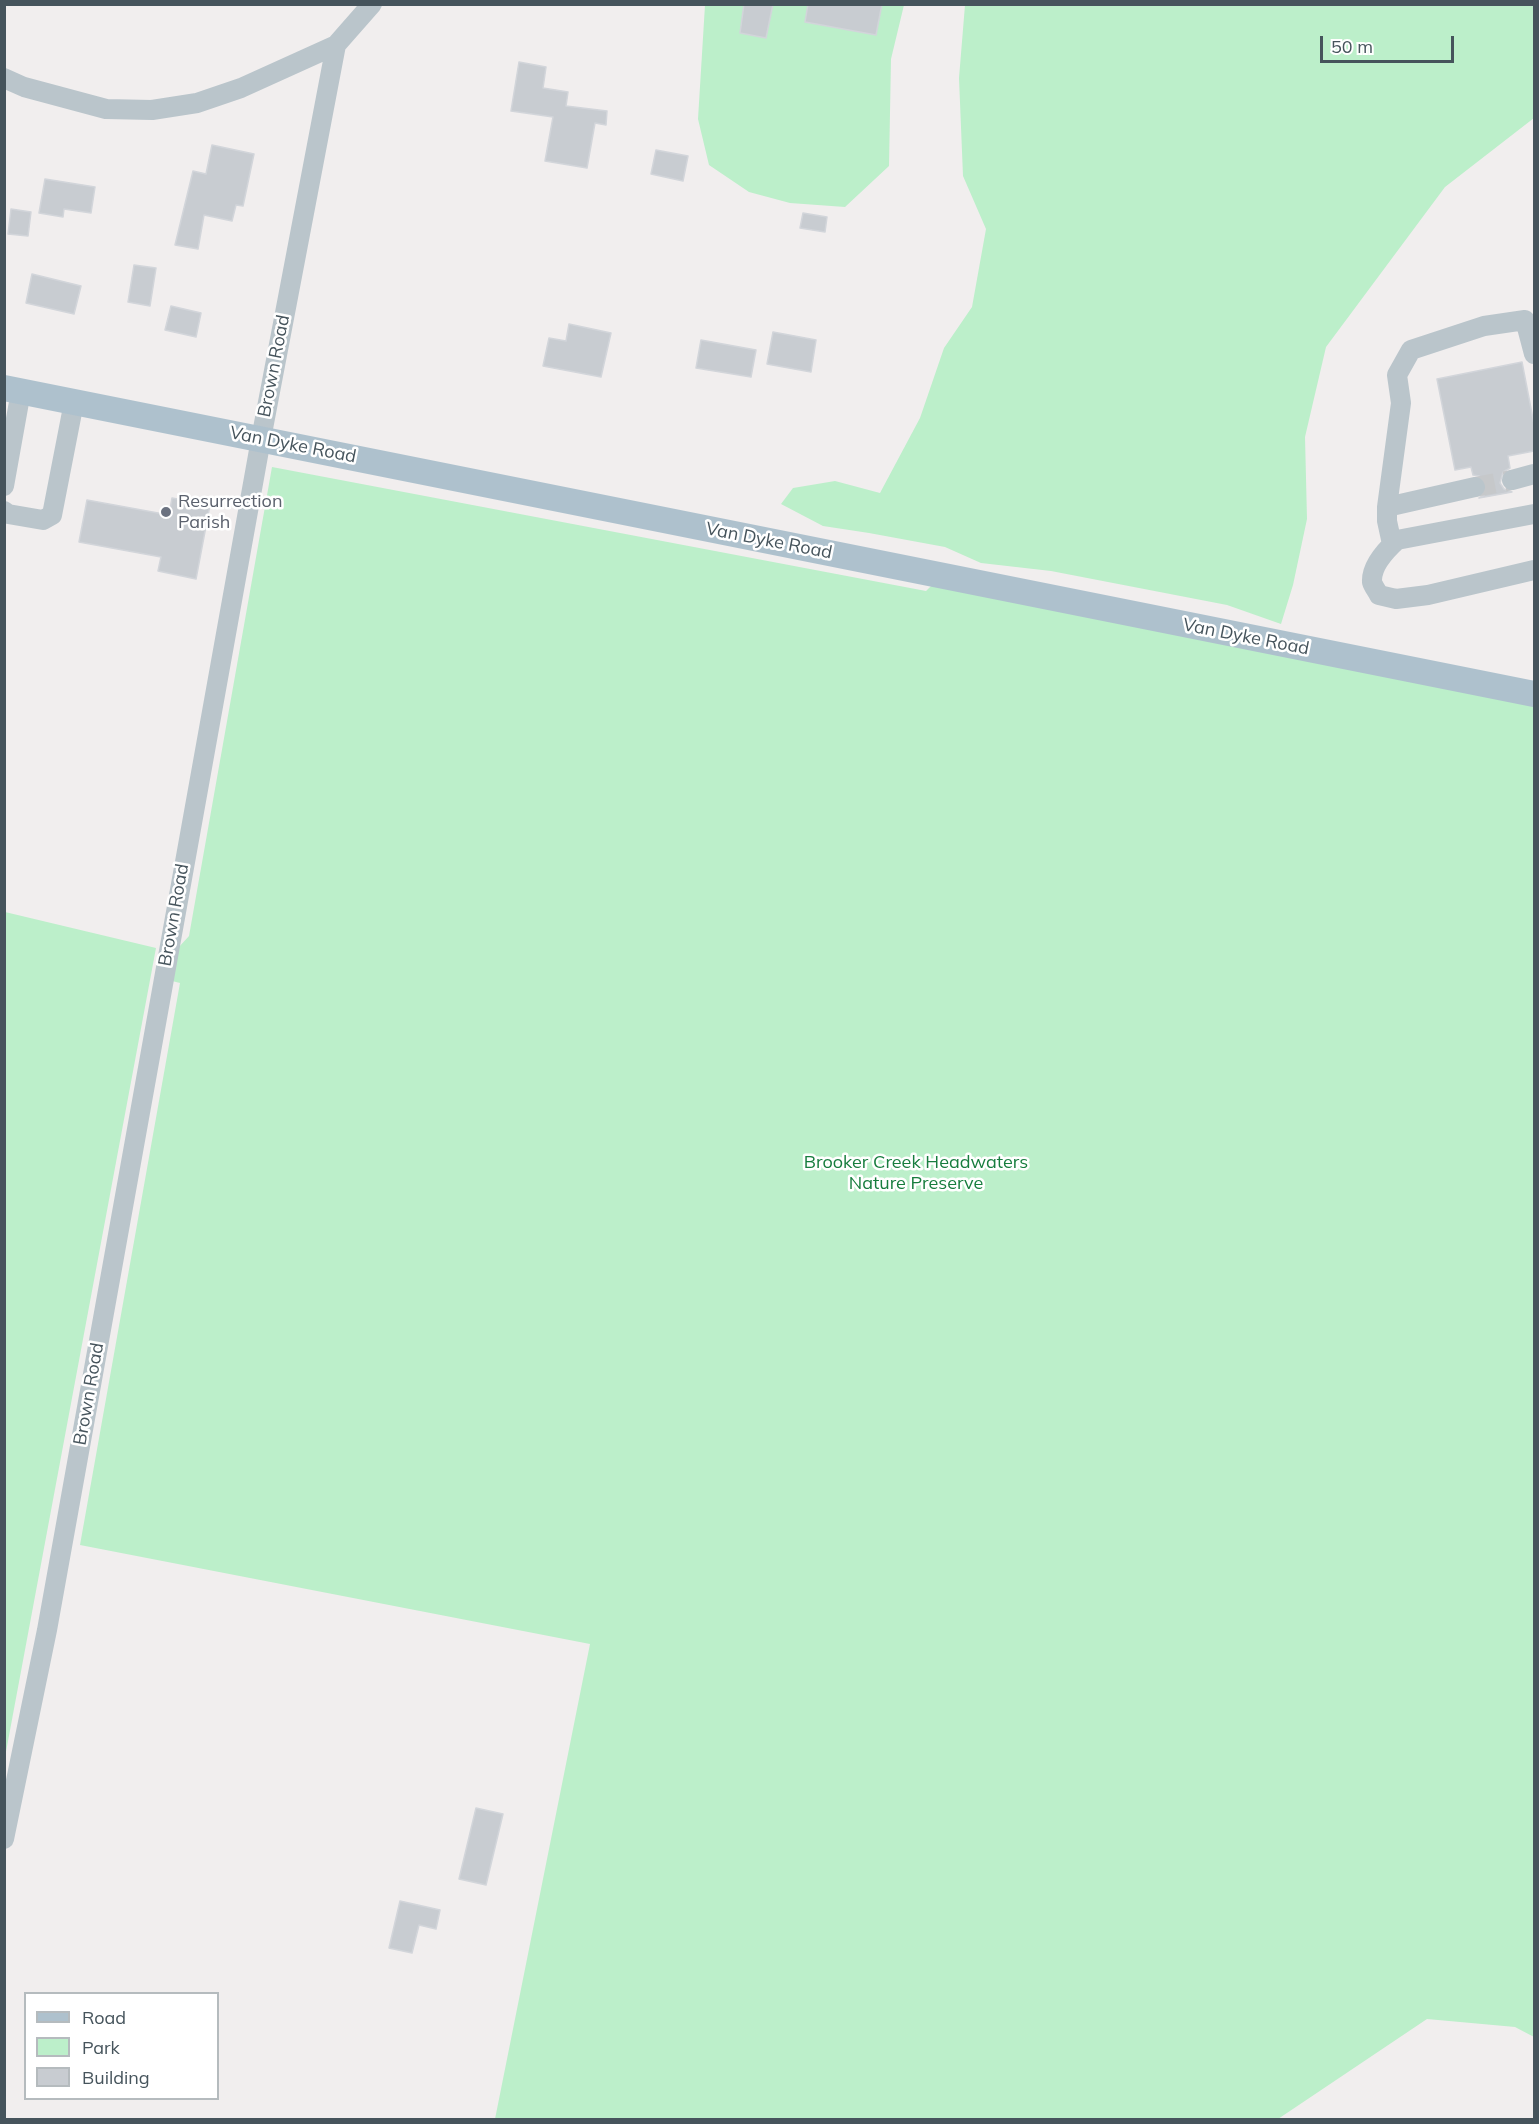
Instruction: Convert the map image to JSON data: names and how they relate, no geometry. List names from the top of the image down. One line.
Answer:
{"streets":{"main road":["Van Dyke Road"],"street":["Brown Road"]},"crossings":[["Brown Road","Van Dyke Road"]],"parks":["Brooker Creek Headwaters Nature Preserve"],"places":["Resurrection Parish"],"legend":["Road","Park","Building"],"scale_bar":"50 m"}
